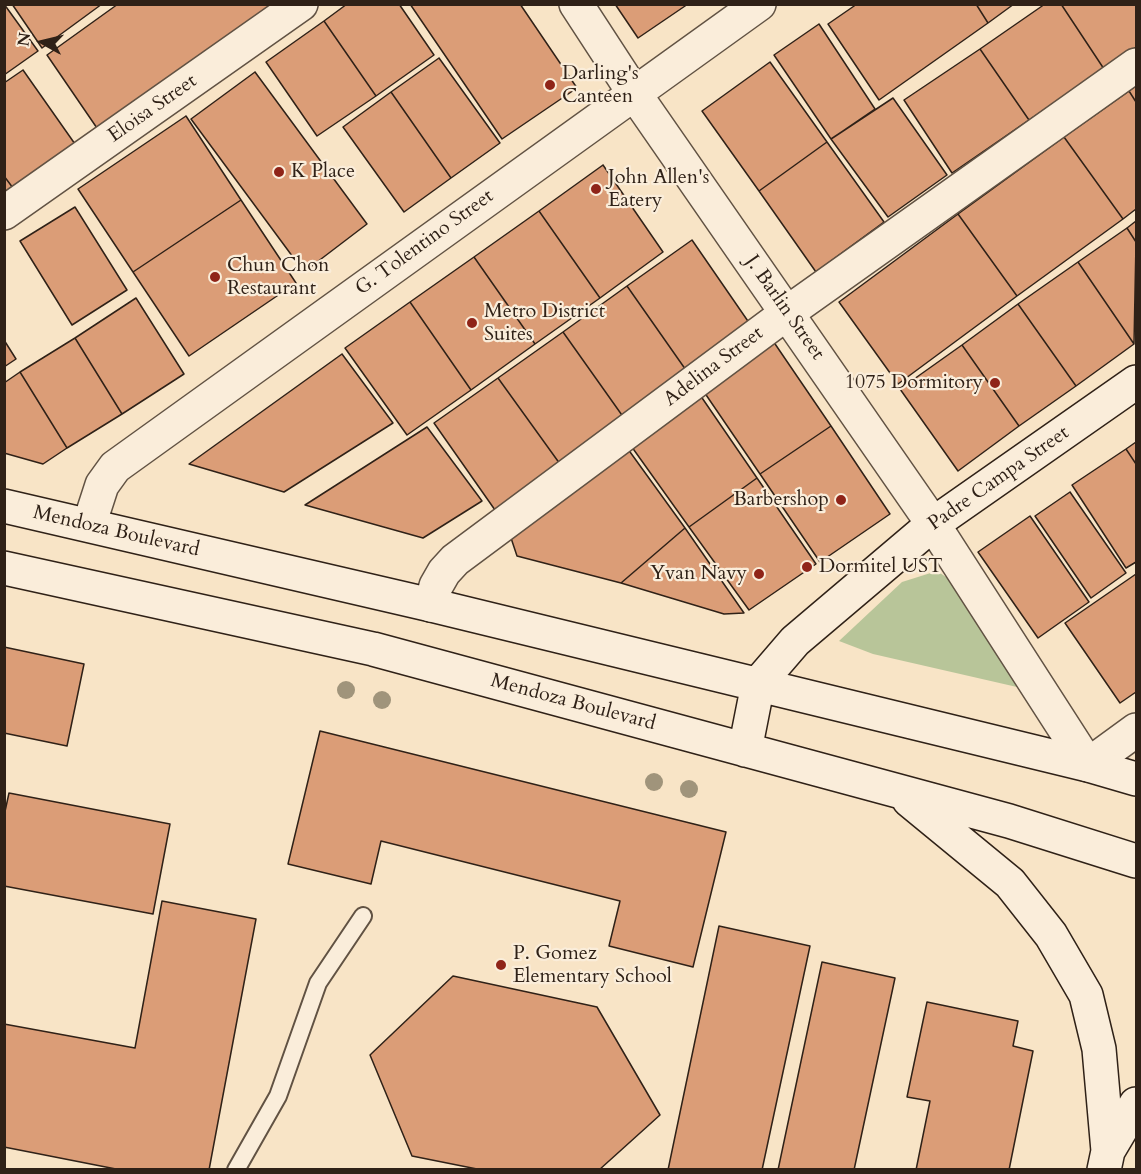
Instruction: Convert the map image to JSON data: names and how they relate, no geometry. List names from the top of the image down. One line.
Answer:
{"streets":{"street":["Eloisa Street","G. Tolentino Street","J. Barlin Street","Adelina Street","Padre Campa Street","Mendoza Boulevard"]},"crossings":[["G. Tolentino Street","J. Barlin Street"],["G. Tolentino Street","Mendoza Boulevard"],["J. Barlin Street","Adelina Street"],["J. Barlin Street","Padre Campa Street"],["J. Barlin Street","Mendoza Boulevard"],["Adelina Street","Mendoza Boulevard"],["Padre Campa Street","Mendoza Boulevard"]],"places":["Darling's Canteen","K Place","John Allen's Eatery","Chun Chon Restaurant","Metro District Suites","1075 Dormitory","Barbershop","Dormitel UST","Yvan Navy","P. Gomez Elementary School"],"north":"left"}
